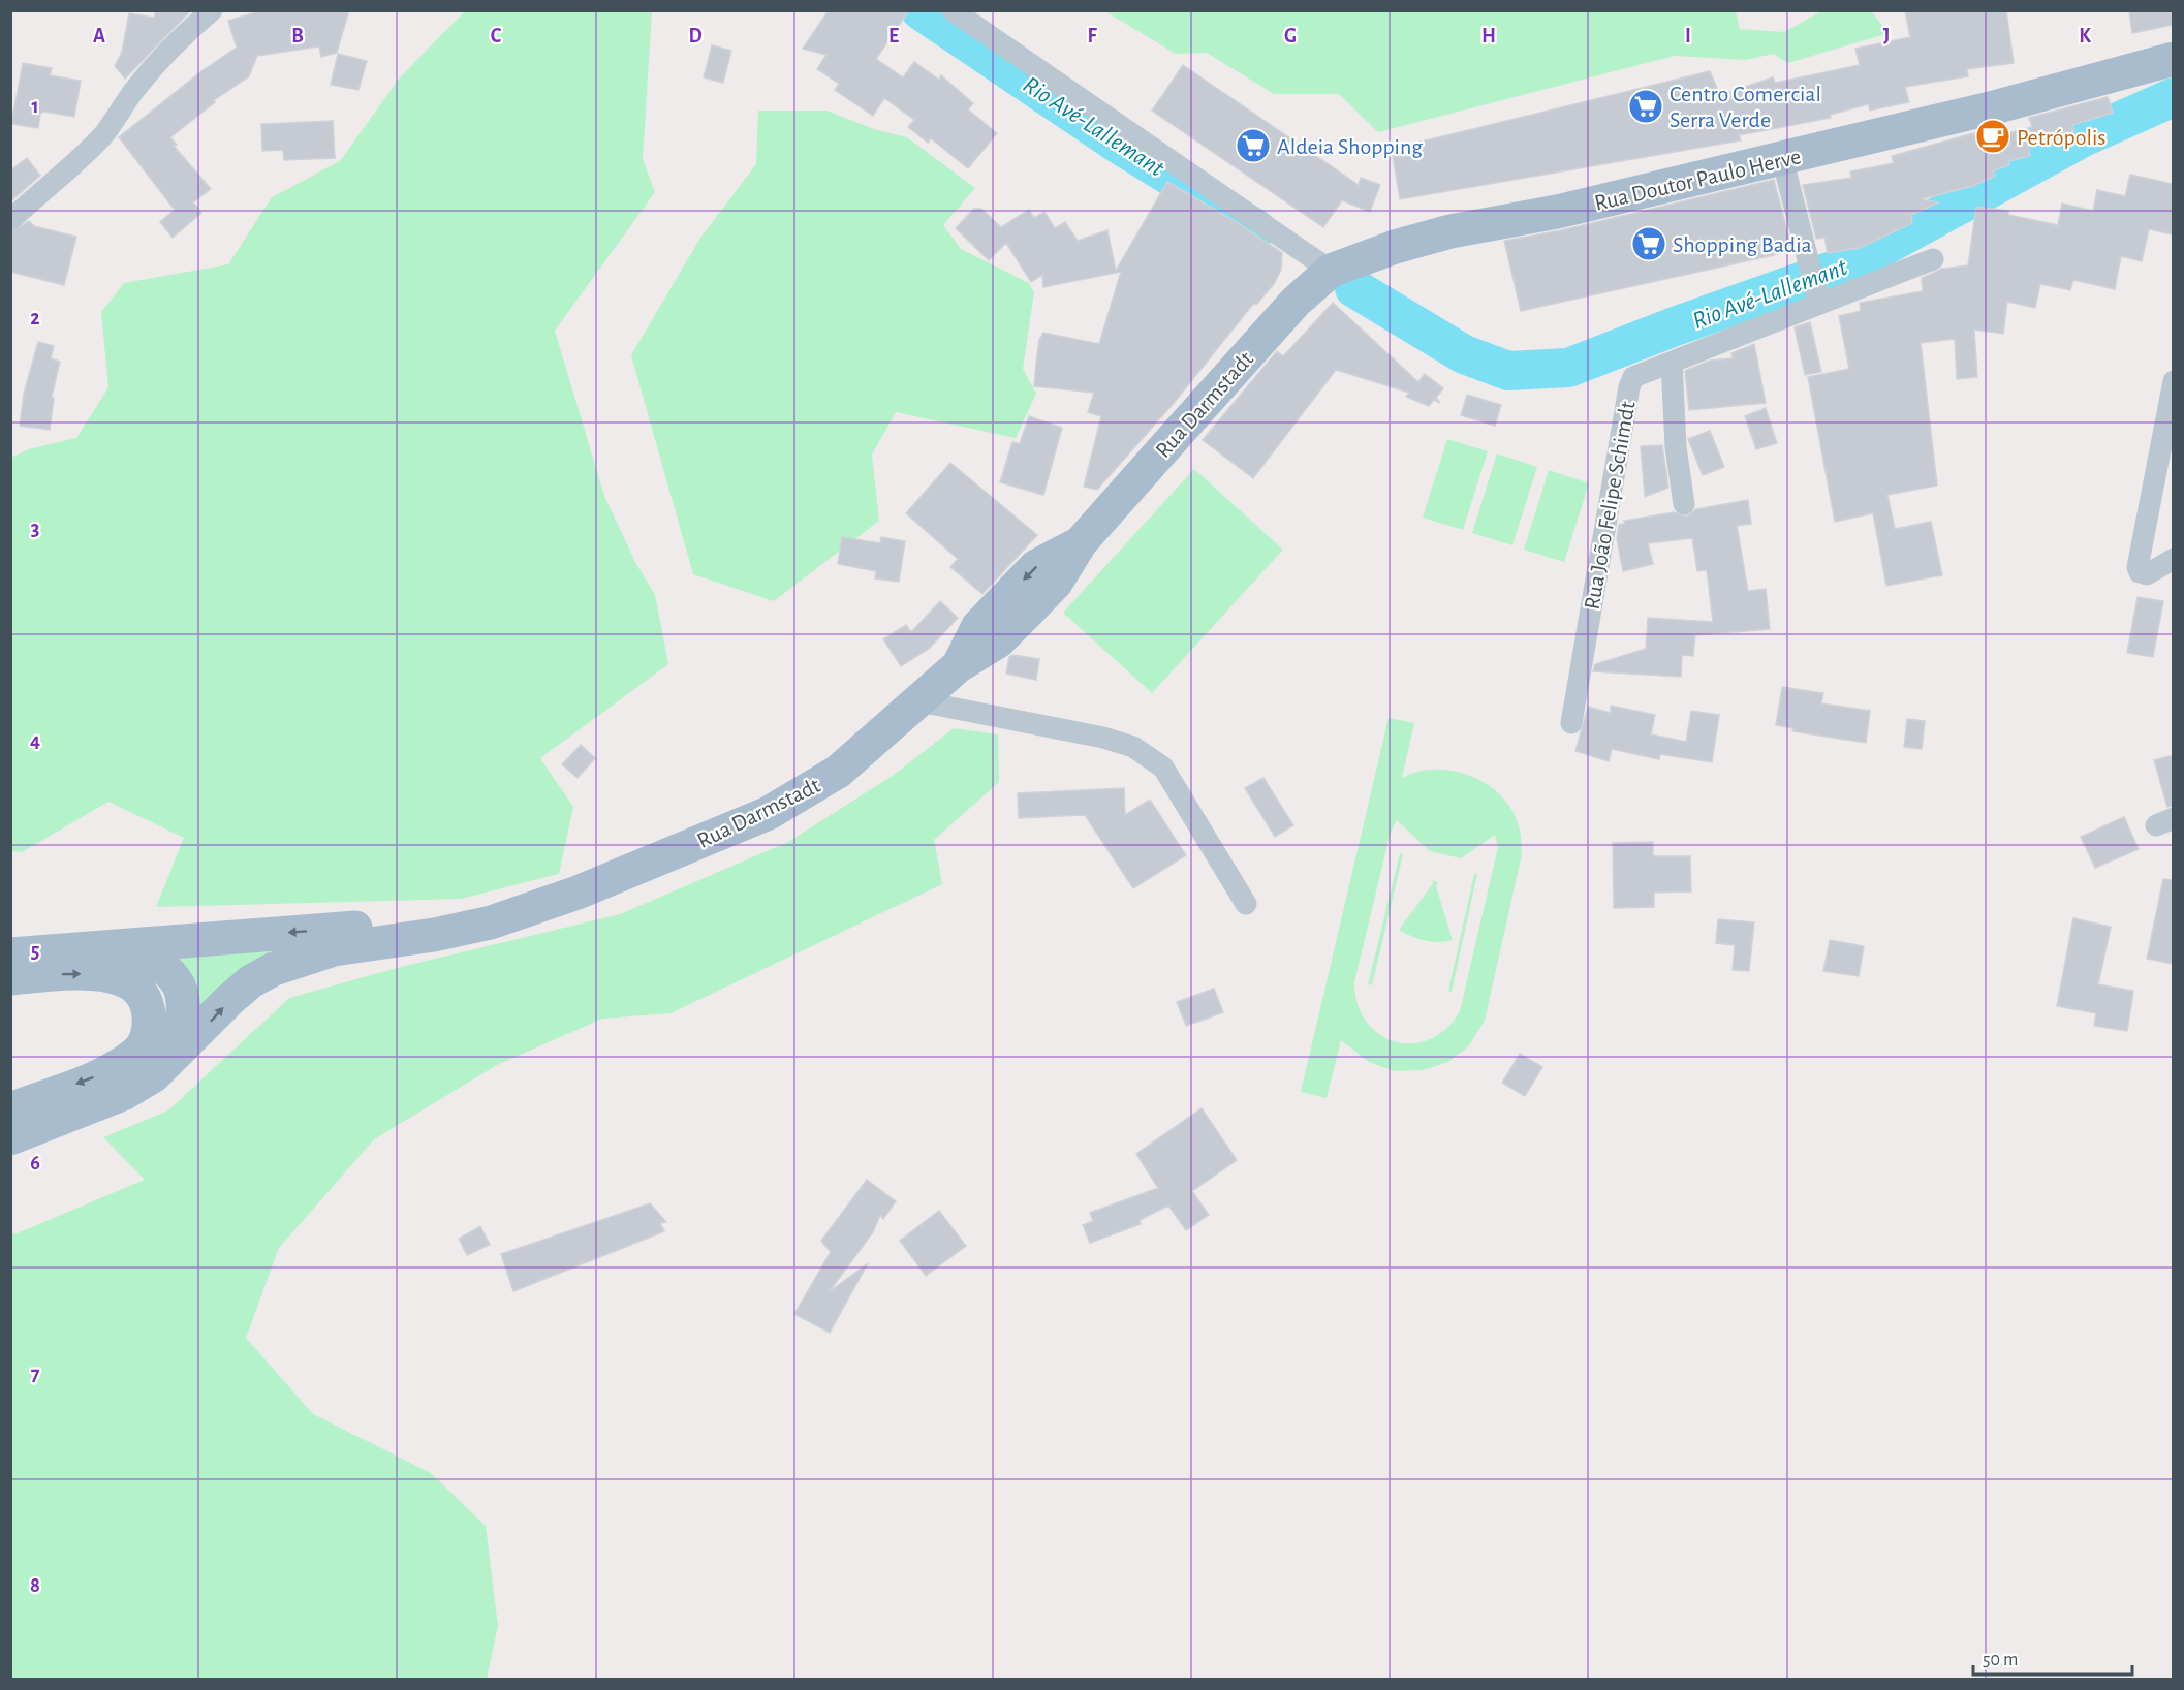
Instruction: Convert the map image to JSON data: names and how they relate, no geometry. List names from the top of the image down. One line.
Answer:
{"streets":{"main road":["Rua Doutor Paulo Herve","Rua Darmstadt"],"street":["Rua João Felipe Schimdt"]},"crossings":[["Rua Doutor Paulo Herve","Rua Darmstadt"]],"water":["Rio Avé‐Lallemant"],"places":{"supermarket":["Centro Comercial Serra Verde","Aldeia Shopping","Shopping Badia"],"cafe":["Petrópolis"]},"scale_bar":"50 m","grid":{"columns":["A","B","C","D","E","F","G","H","I","J","K"],"rows":["1","2","3","4","5","6","7","8"]}}
